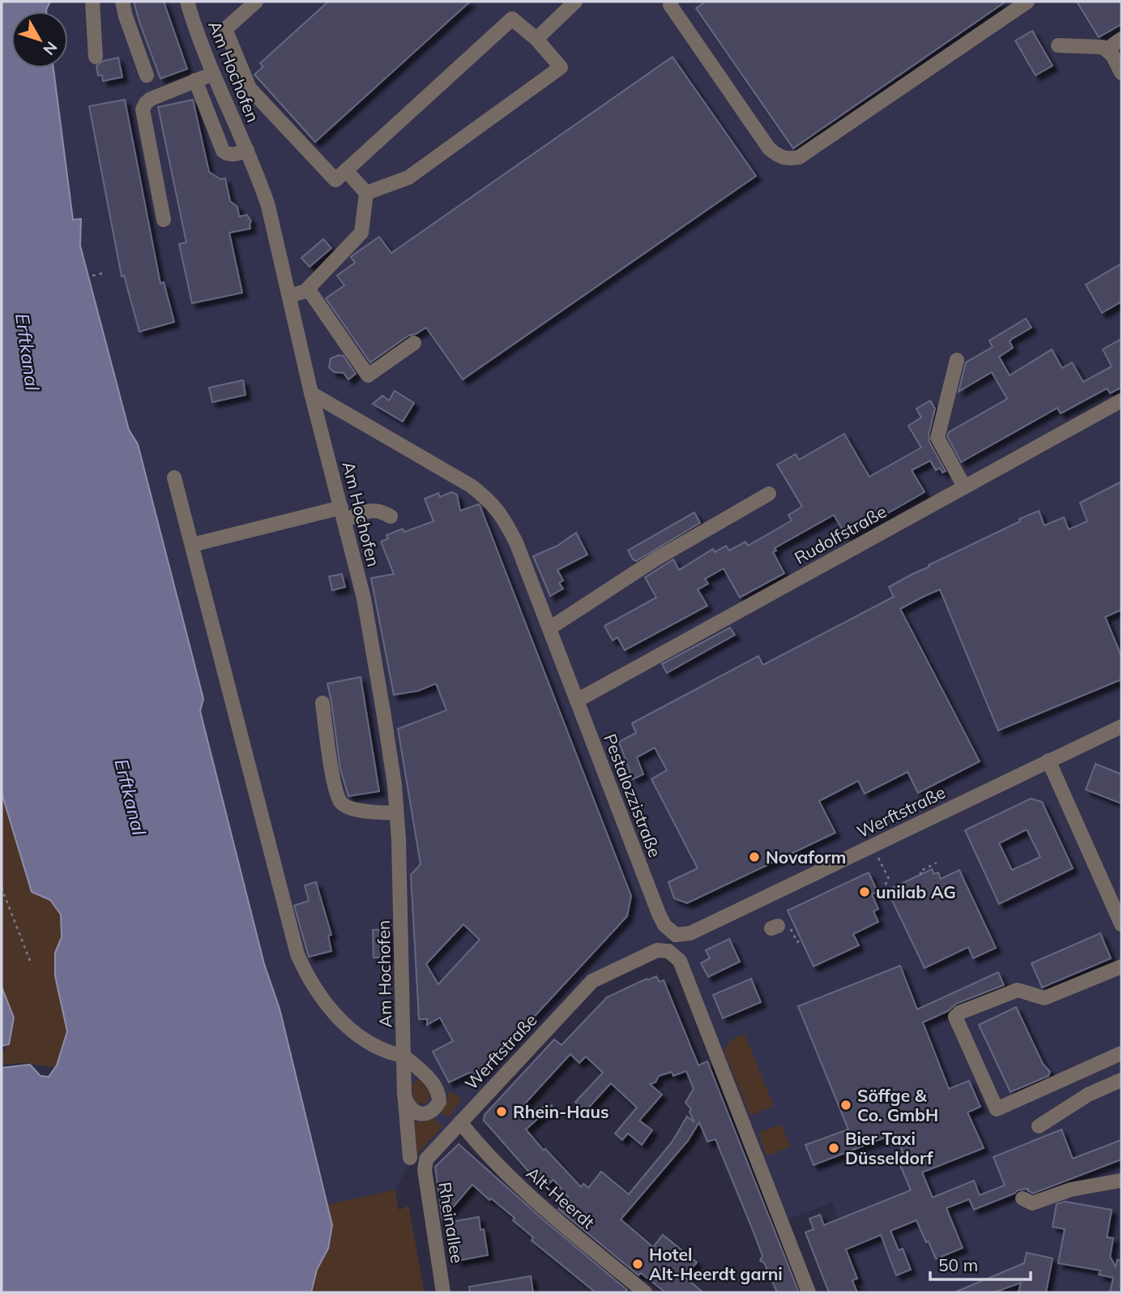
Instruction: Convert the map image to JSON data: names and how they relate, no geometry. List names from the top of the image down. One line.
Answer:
{"streets":{"street":["Am Hochofen","Rudolfstraße","Pestalozzistraße","Werftstraße","Alt-Heerdt","Rheinallee"]},"crossings":[["Am Hochofen","Pestalozzistraße"],["Rudolfstraße","Pestalozzistraße"],["Pestalozzistraße","Werftstraße"],["Werftstraße","Alt-Heerdt"],["Werftstraße","Rheinallee"]],"water":["Erftkanal"],"places":["Novaform","unilab AG","Söffge & Co. GmbH","Rhein-Haus","Bier Taxi Düsseldorf","Hotel Alt-Heerdt garni"],"scale_bar":"50 m","north":"bottom right"}
